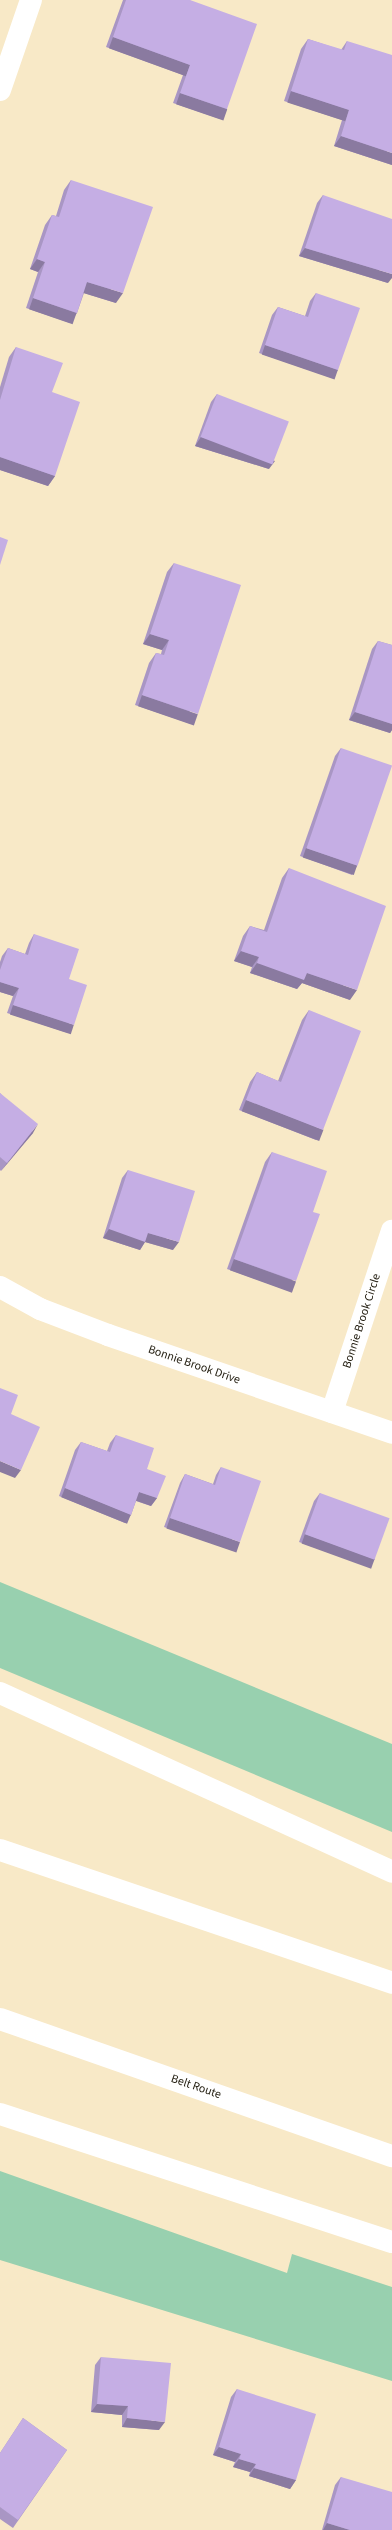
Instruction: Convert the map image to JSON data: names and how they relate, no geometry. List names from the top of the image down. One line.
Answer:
{"streets":{"main road":["Bonnie Brook Circle","Bonnie Brook Drive","Belt Route"]},"crossings":[["Bonnie Brook Circle","Bonnie Brook Drive"]]}
